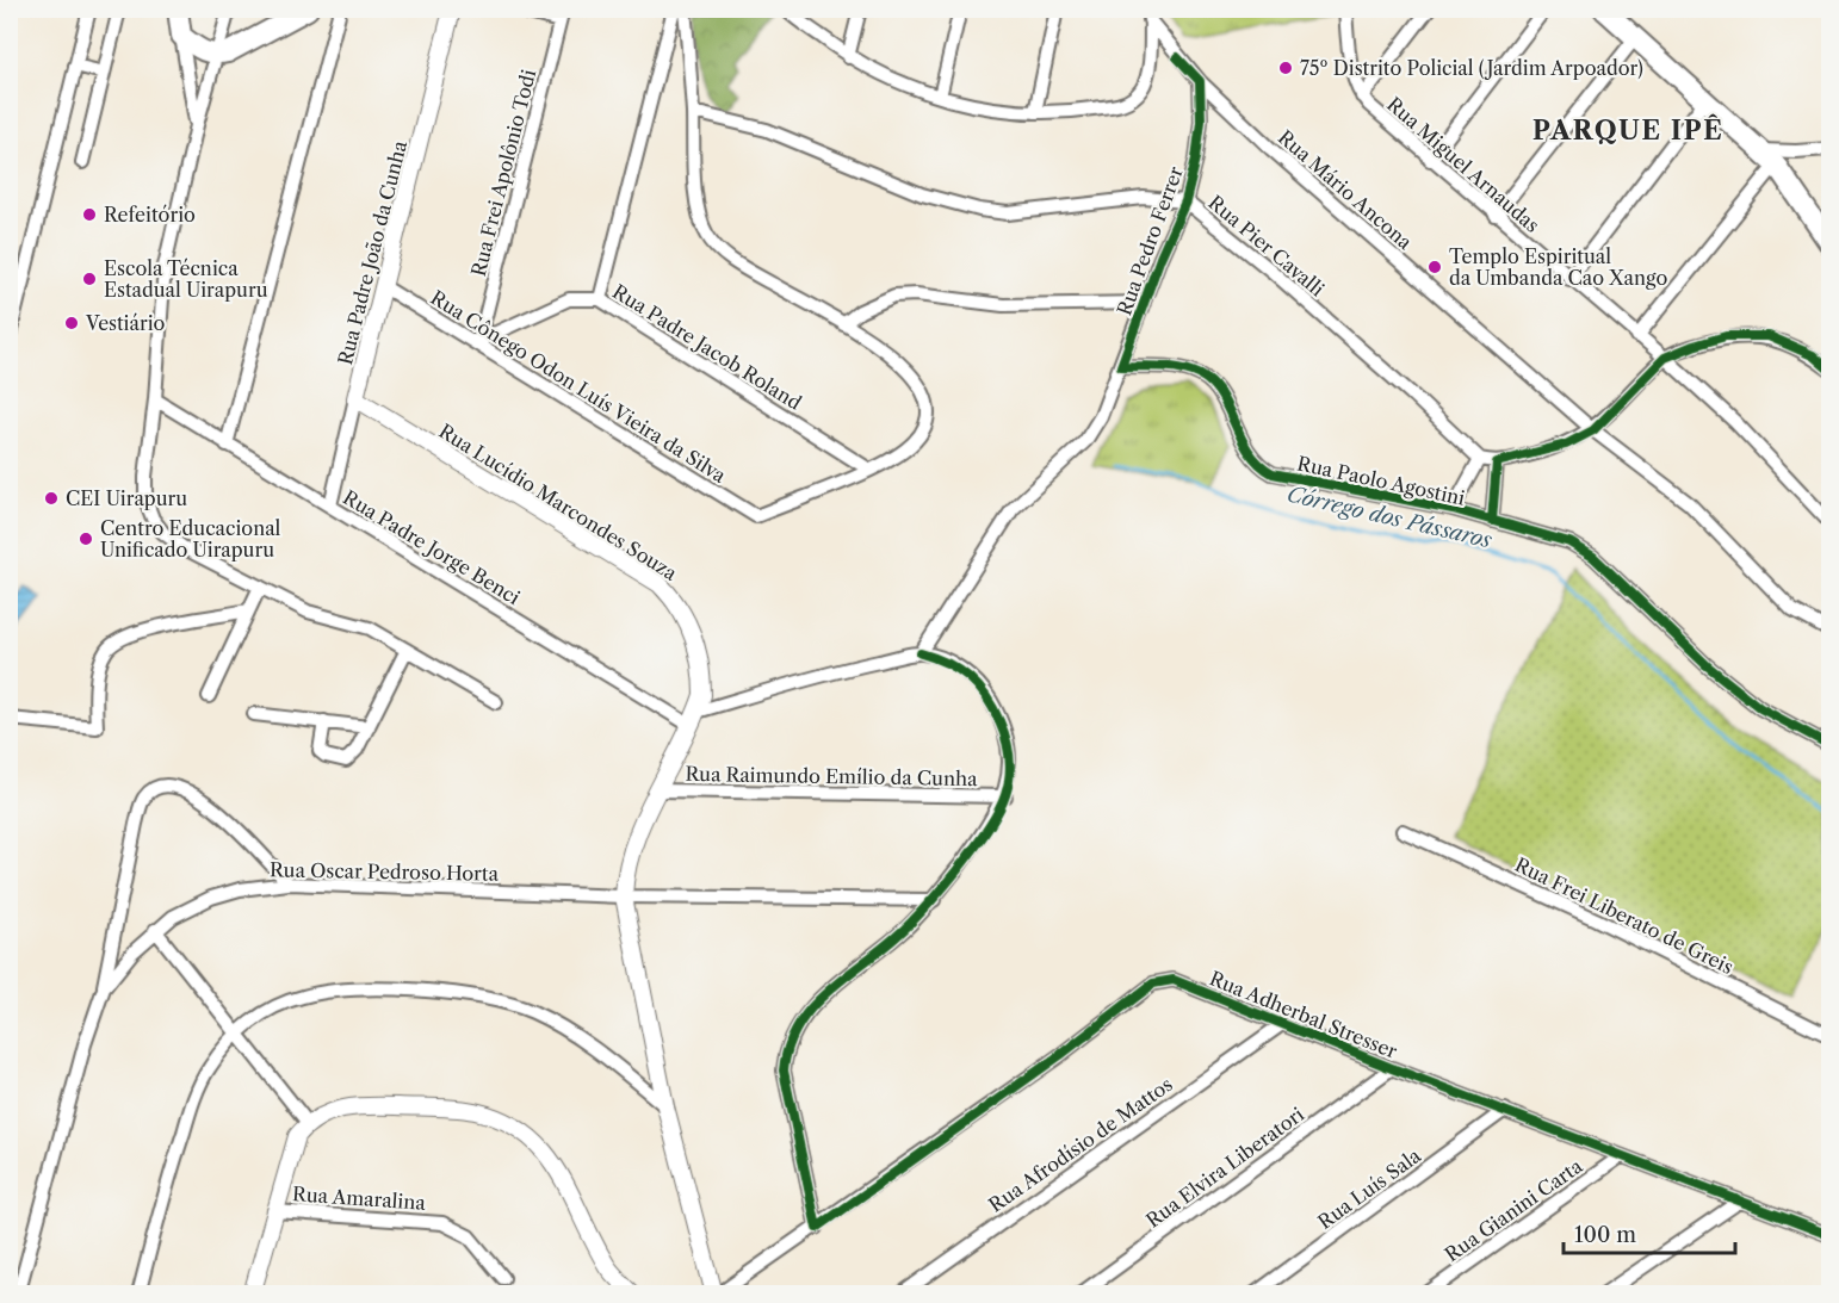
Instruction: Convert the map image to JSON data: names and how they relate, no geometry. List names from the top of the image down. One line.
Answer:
{"streets":{"street":["Rua Miguel Arnaudas","Rua Frei Apolônio Todi","Rua Mário Ancona","Rua Pedro Ferrer","Rua Pier Cavalli","Rua Padre João da Cunha","Rua Padre Jacob Roland","Rua Cônego Odon Luís Vieira da Silva","Rua Paolo Agostini","Rua Lucídio Marcondes Souza","Rua Padre Jorge Benci","Rua Raimundo Emílio da Cunha","Rua Oscar Pedroso Horta","Rua Frei Liberato de Greis","Rua Adherbal Stresser","Rua Afrodísio de Mattos","Rua Elvira Liberatori","Rua Luís Sala","Rua Amaralina","Rua Gianini Carta"]},"crossings":[["Rua Frei Apolônio Todi","Rua Padre Jacob Roland"],["Rua Frei Apolônio Todi","Rua Cônego Odon Luís Vieira da Silva"],["Rua Mário Ancona","Rua Pedro Ferrer"],["Rua Pedro Ferrer","Rua Pier Cavalli"],["Rua Pedro Ferrer","Rua Paolo Agostini"],["Rua Padre João da Cunha","Rua Cônego Odon Luís Vieira da Silva"],["Rua Padre João da Cunha","Rua Lucídio Marcondes Souza"],["Rua Padre João da Cunha","Rua Padre Jorge Benci"],["Rua Padre Jacob Roland","Rua Cônego Odon Luís Vieira da Silva"],["Rua Lucídio Marcondes Souza","Rua Padre Jorge Benci"],["Rua Lucídio Marcondes Souza","Rua Raimundo Emílio da Cunha"],["Rua Lucídio Marcondes Souza","Rua Oscar Pedroso Horta"],["Rua Adherbal Stresser","Rua Afrodísio de Mattos"],["Rua Adherbal Stresser","Rua Elvira Liberatori"],["Rua Adherbal Stresser","Rua Luís Sala"],["Rua Adherbal Stresser","Rua Gianini Carta"]],"districts":["PARQUE IPÊ"],"water":["Córrego dos Pássaros"],"places":["75º Distrito Policial (Jardim Arpoador)","Refeitório","Templo Espiritual da Umbanda Cao Xango","Escola Técnica Estadual Uirapuru","Vestiário","CEI Uirapuru","Centro Educacional Unificado Uirapuru"],"scale_bar":"100 m"}
